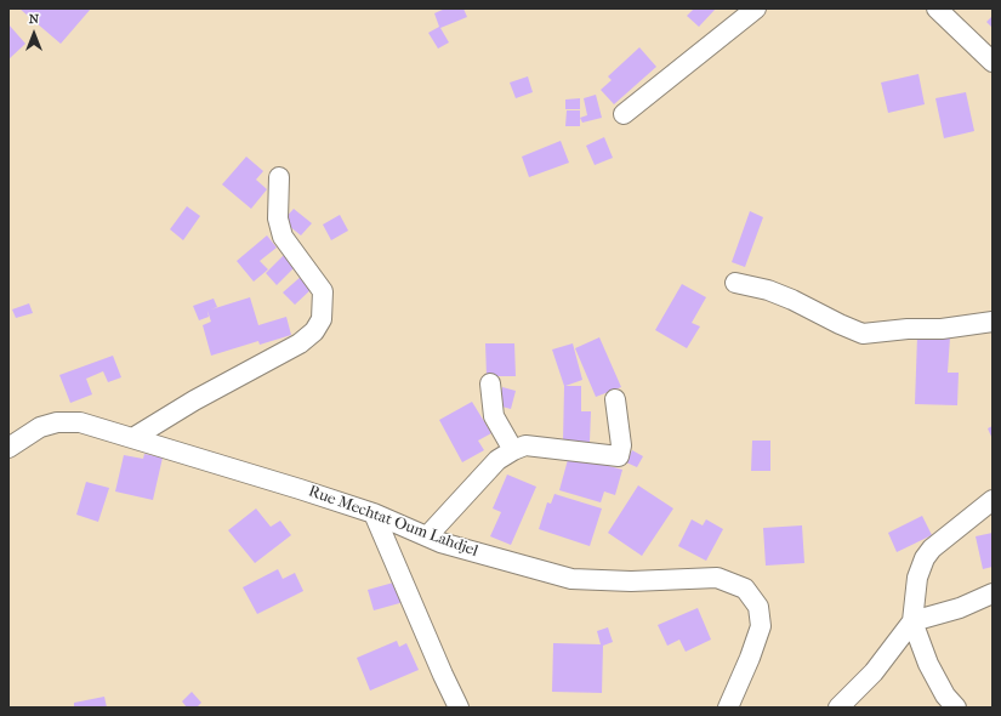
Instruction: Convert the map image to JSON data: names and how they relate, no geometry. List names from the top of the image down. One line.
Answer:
{"streets":{"street":["Rue Mechtat Oum Lahdjel"]},"north":"top"}
